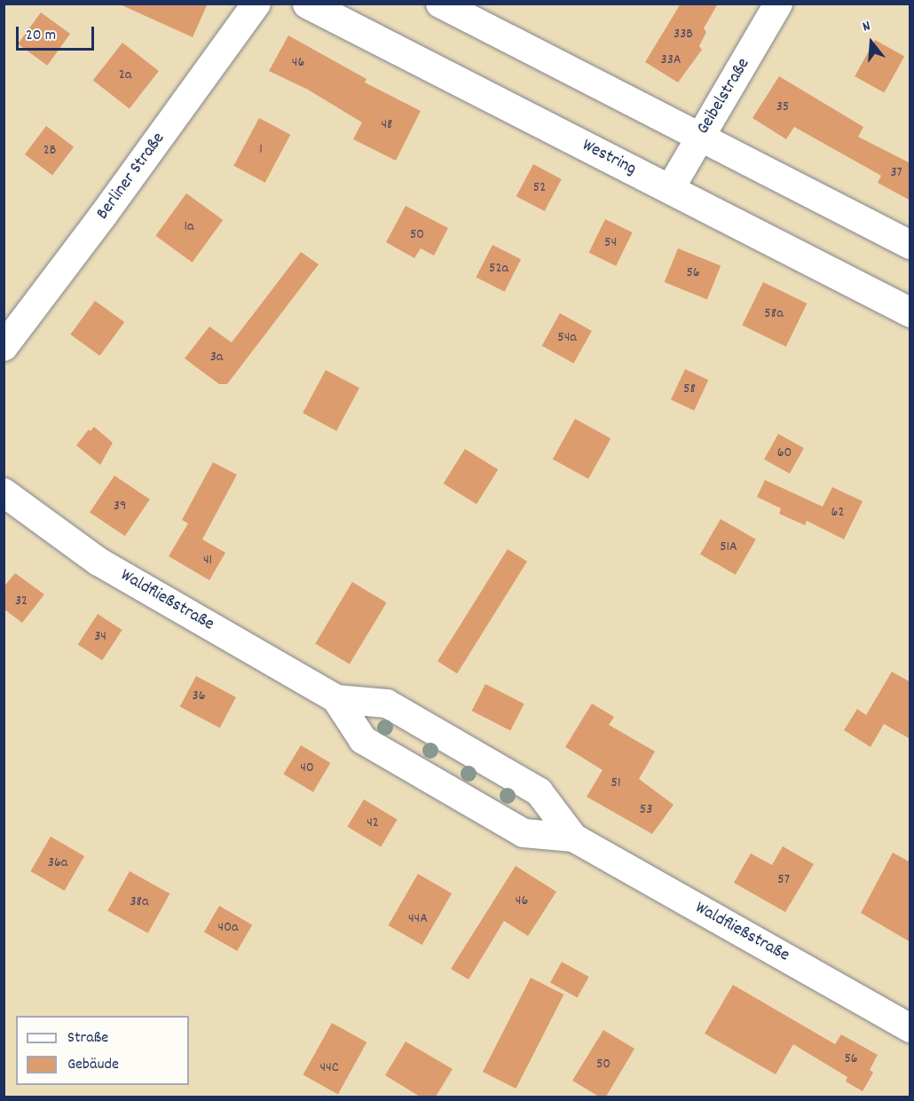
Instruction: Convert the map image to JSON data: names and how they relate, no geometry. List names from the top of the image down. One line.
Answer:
{"streets":{"street":["Geibelstraße","Westring","Berliner Straße","Waldfließstraße"]},"crossings":[["Geibelstraße","Westring"]],"house_numbers":["33B","33A","46","2a","35","48","1","2B","37","52","1a","50","54","52a","56","58a","54a","3a","58","60","39","62","51A","41","32","34","36","40","51","53","42","36a","57","46","38a","44A","40a","56","50","44C"],"legend":["Straße","Gebäude"],"scale_bar":"20 m","north":"top"}
